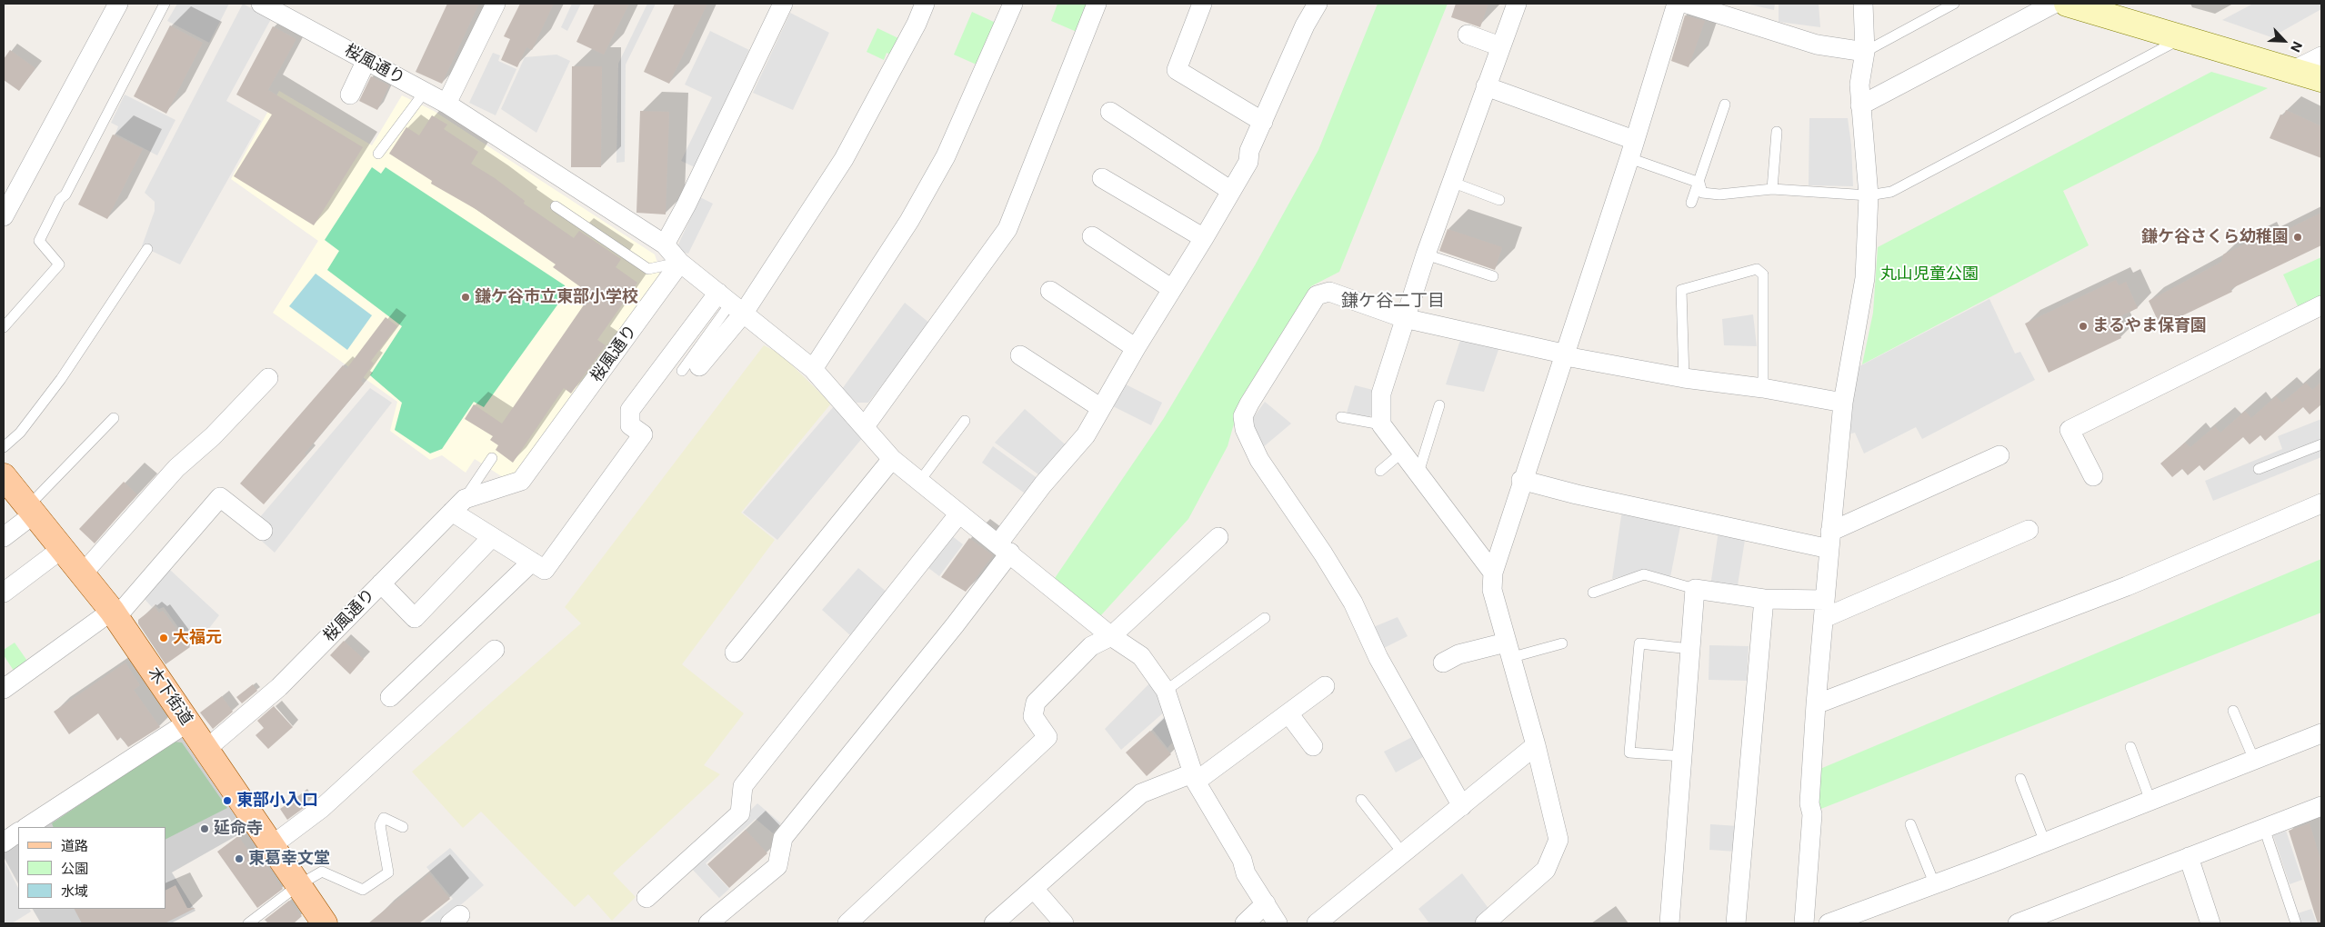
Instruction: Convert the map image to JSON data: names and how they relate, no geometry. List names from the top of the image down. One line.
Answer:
{"streets":{"main road":["木下街道"],"street":["桜風通り"]},"crossings":[["桜風通り","木下街道"]],"districts":["鎌ケ谷二丁目"],"parks":["丸山児童公園"],"places":["鎌ケ谷さくら幼稚園","鎌ケ谷市立東部小学校","まるやま保育園","大福元","東部小入口","延命寺","東葛幸文堂"],"legend":["道路","公園","水域"],"north":"bottom right"}
